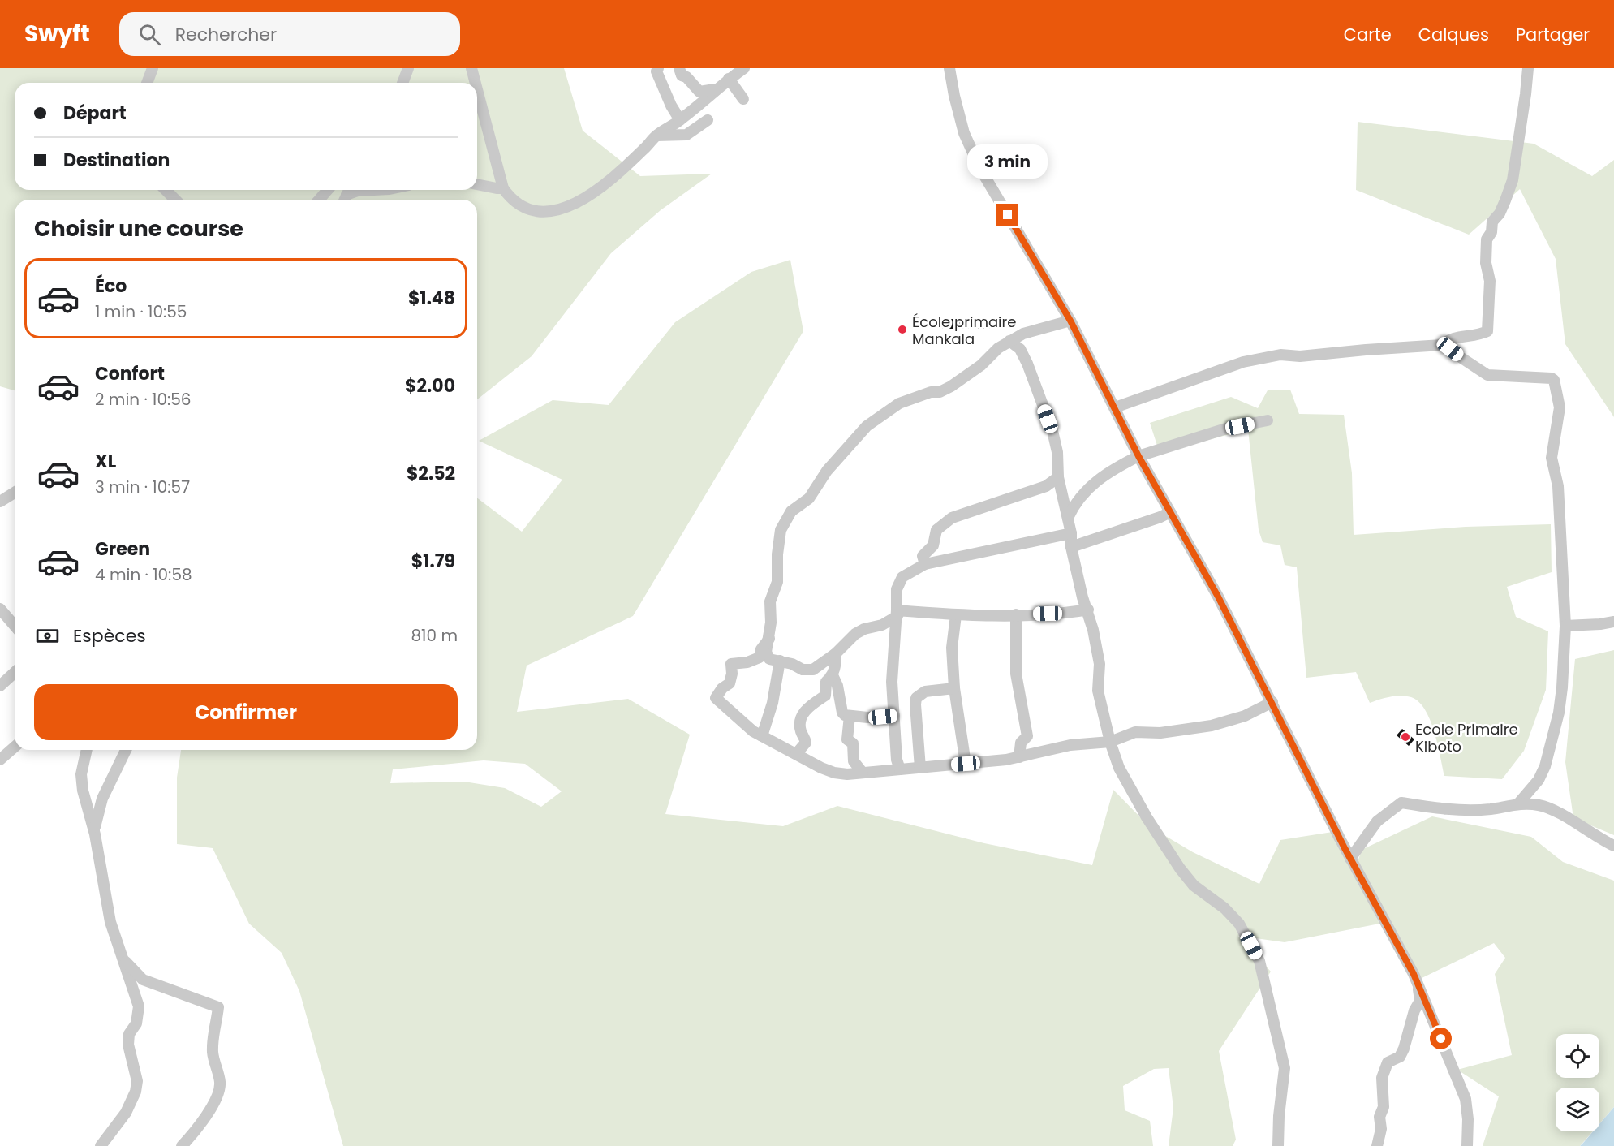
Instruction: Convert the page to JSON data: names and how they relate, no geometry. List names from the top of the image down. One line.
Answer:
{"places":["École primaire Mankala","Ecole Primaire Kiboto"],"page":{"header":"Swyft","search":"Rechercher","nav":["Carte","Calques","Partager"],"banner":["Départ","Destination"],"bubble":"3 min","heading":"Choisir une course","list":[{"name":"Éco","note":"1 min · 10:55","value":"$1.48"},{"name":"Confort","note":"2 min · 10:56","value":"$2.00"},{"name":"XL","note":"3 min · 10:57","value":"$2.52"},{"name":"Green","note":"4 min · 10:58","value":"$1.79"}],"pay":["Espèces","810 m"],"buttons":"Confirmer"}}
